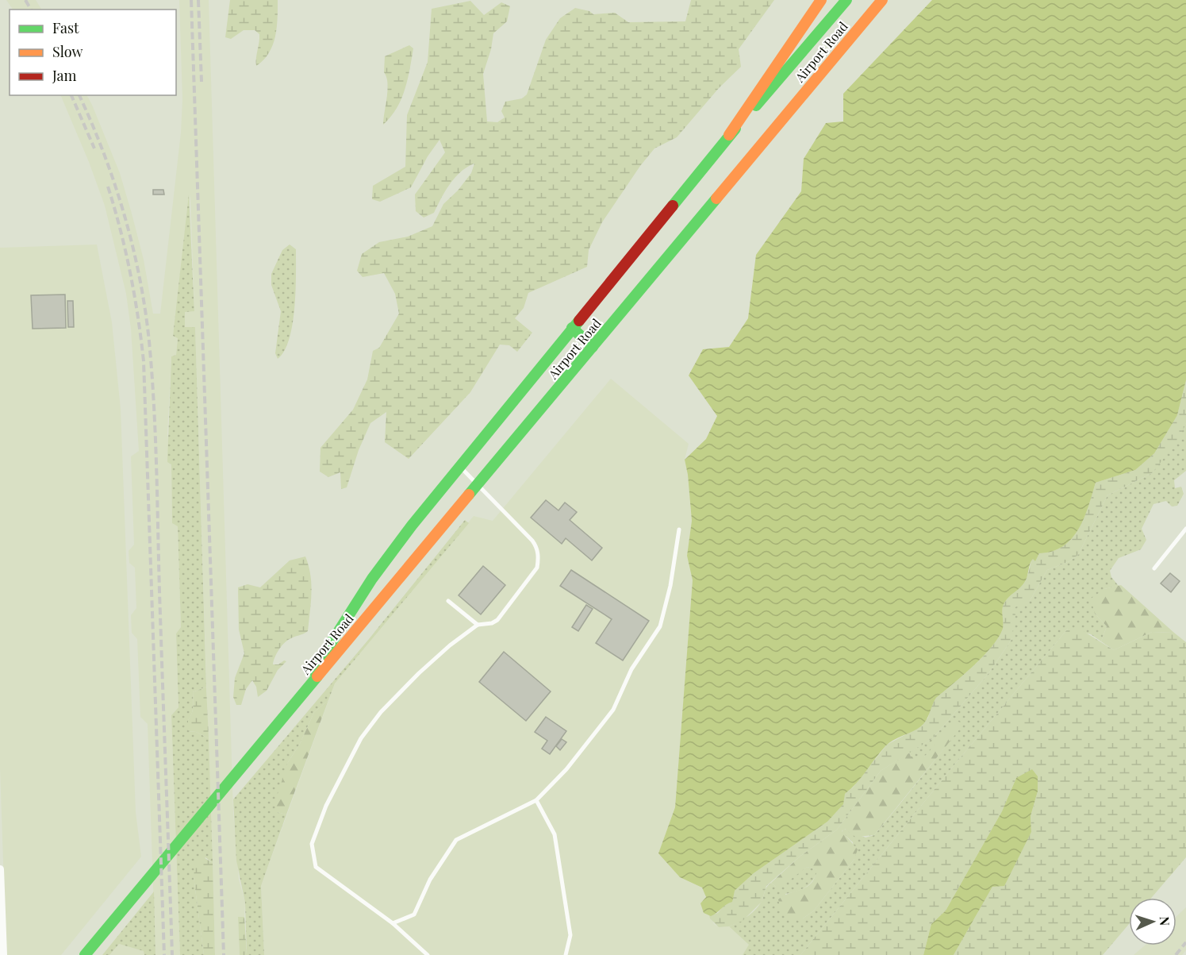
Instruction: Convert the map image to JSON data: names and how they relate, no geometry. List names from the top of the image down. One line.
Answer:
{"streets":{"main road":["Airport Road"]},"legend":["Fast","Slow","Jam"],"north":"right"}
